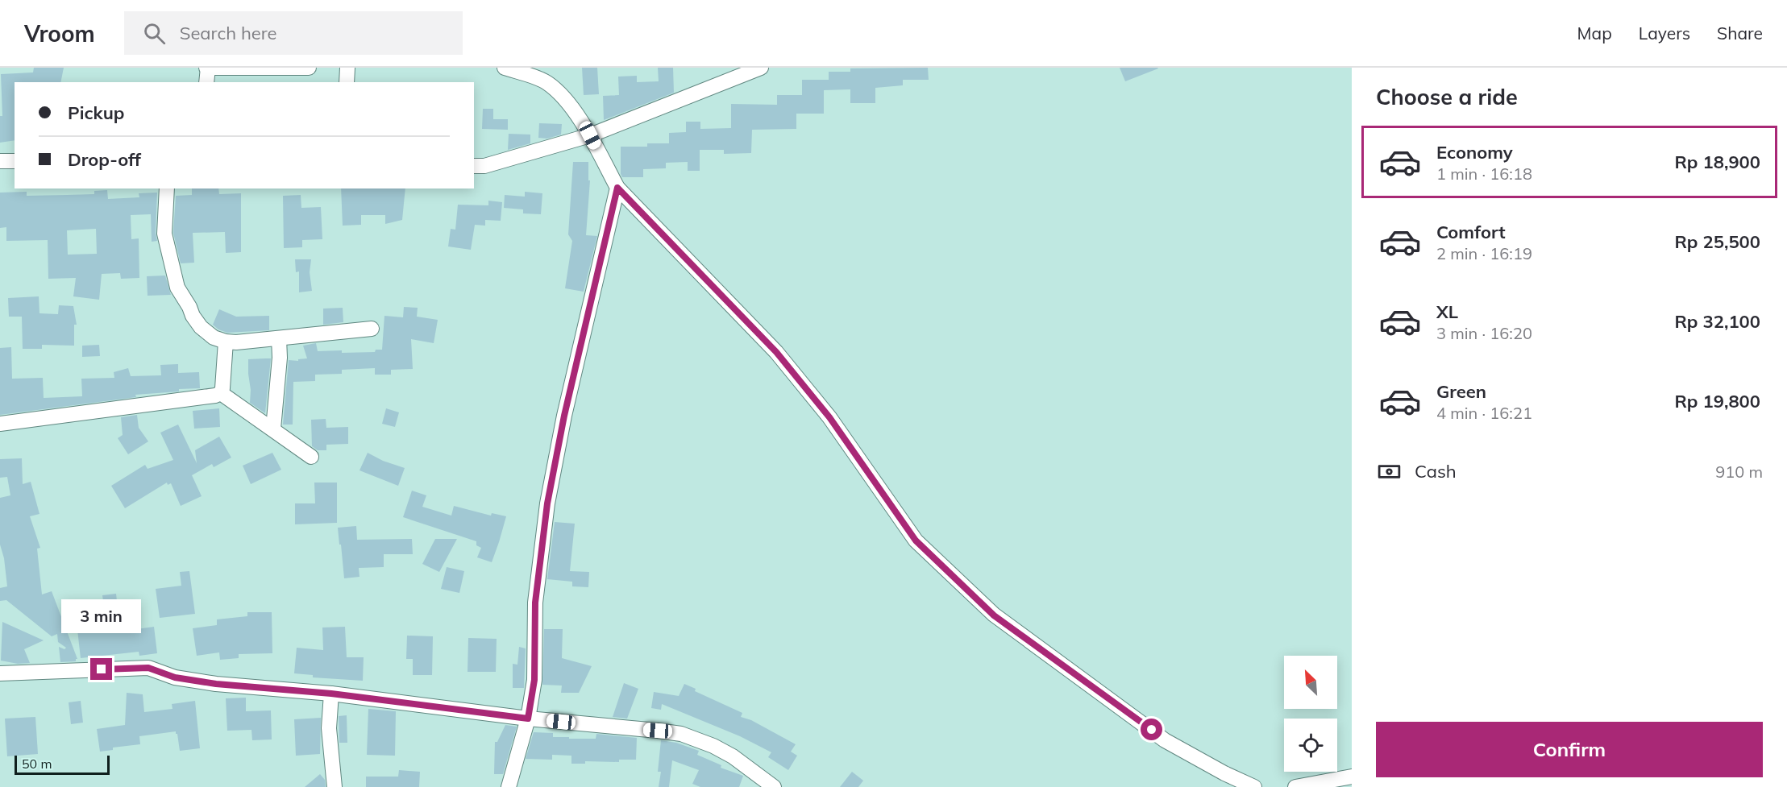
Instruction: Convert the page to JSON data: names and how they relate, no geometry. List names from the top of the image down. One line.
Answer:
{"scale_bar":"50 m","north":"top left","page":{"header":"Vroom","search":"Search here","nav":["Map","Layers","Share"],"heading":"Choose a ride","banner":["Pickup","Drop-off"],"list":[{"name":"Economy","note":"1 min · 16:18","value":"Rp 18,900"},{"name":"Comfort","note":"2 min · 16:19","value":"Rp 25,500"},{"name":"XL","note":"3 min · 16:20","value":"Rp 32,100"},{"name":"Green","note":"4 min · 16:21","value":"Rp 19,800"}],"pay":["Cash","910 m"],"bubble":"3 min","buttons":"Confirm","scale":"50 m"}}
